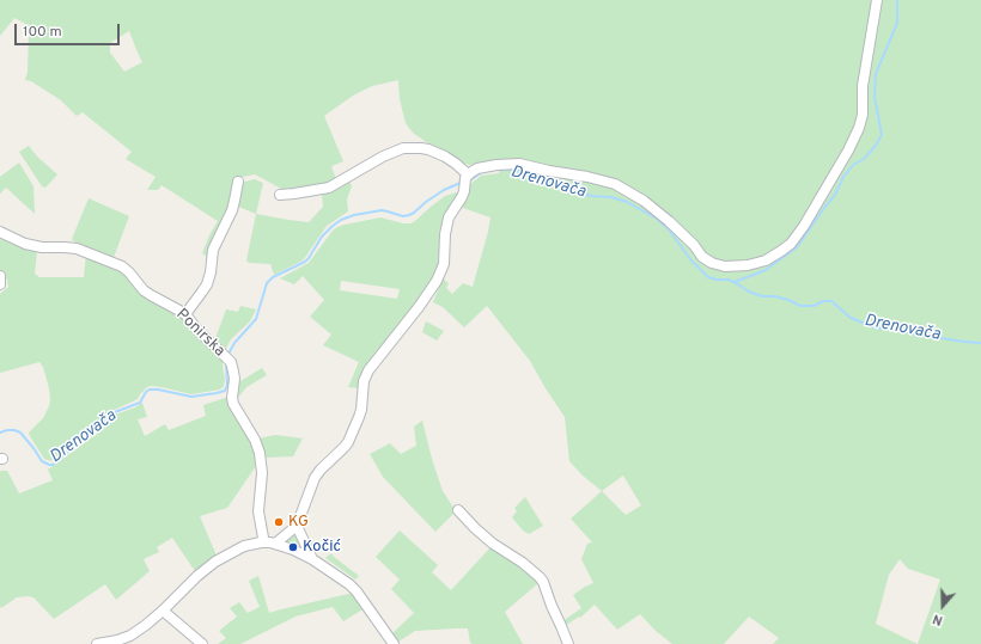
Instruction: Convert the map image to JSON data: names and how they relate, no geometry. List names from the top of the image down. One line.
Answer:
{"streets":{"street":["Ponirska"]},"water":["Drenovača"],"places":["KG","Kočić"],"scale_bar":"100 m","north":"bottom"}
